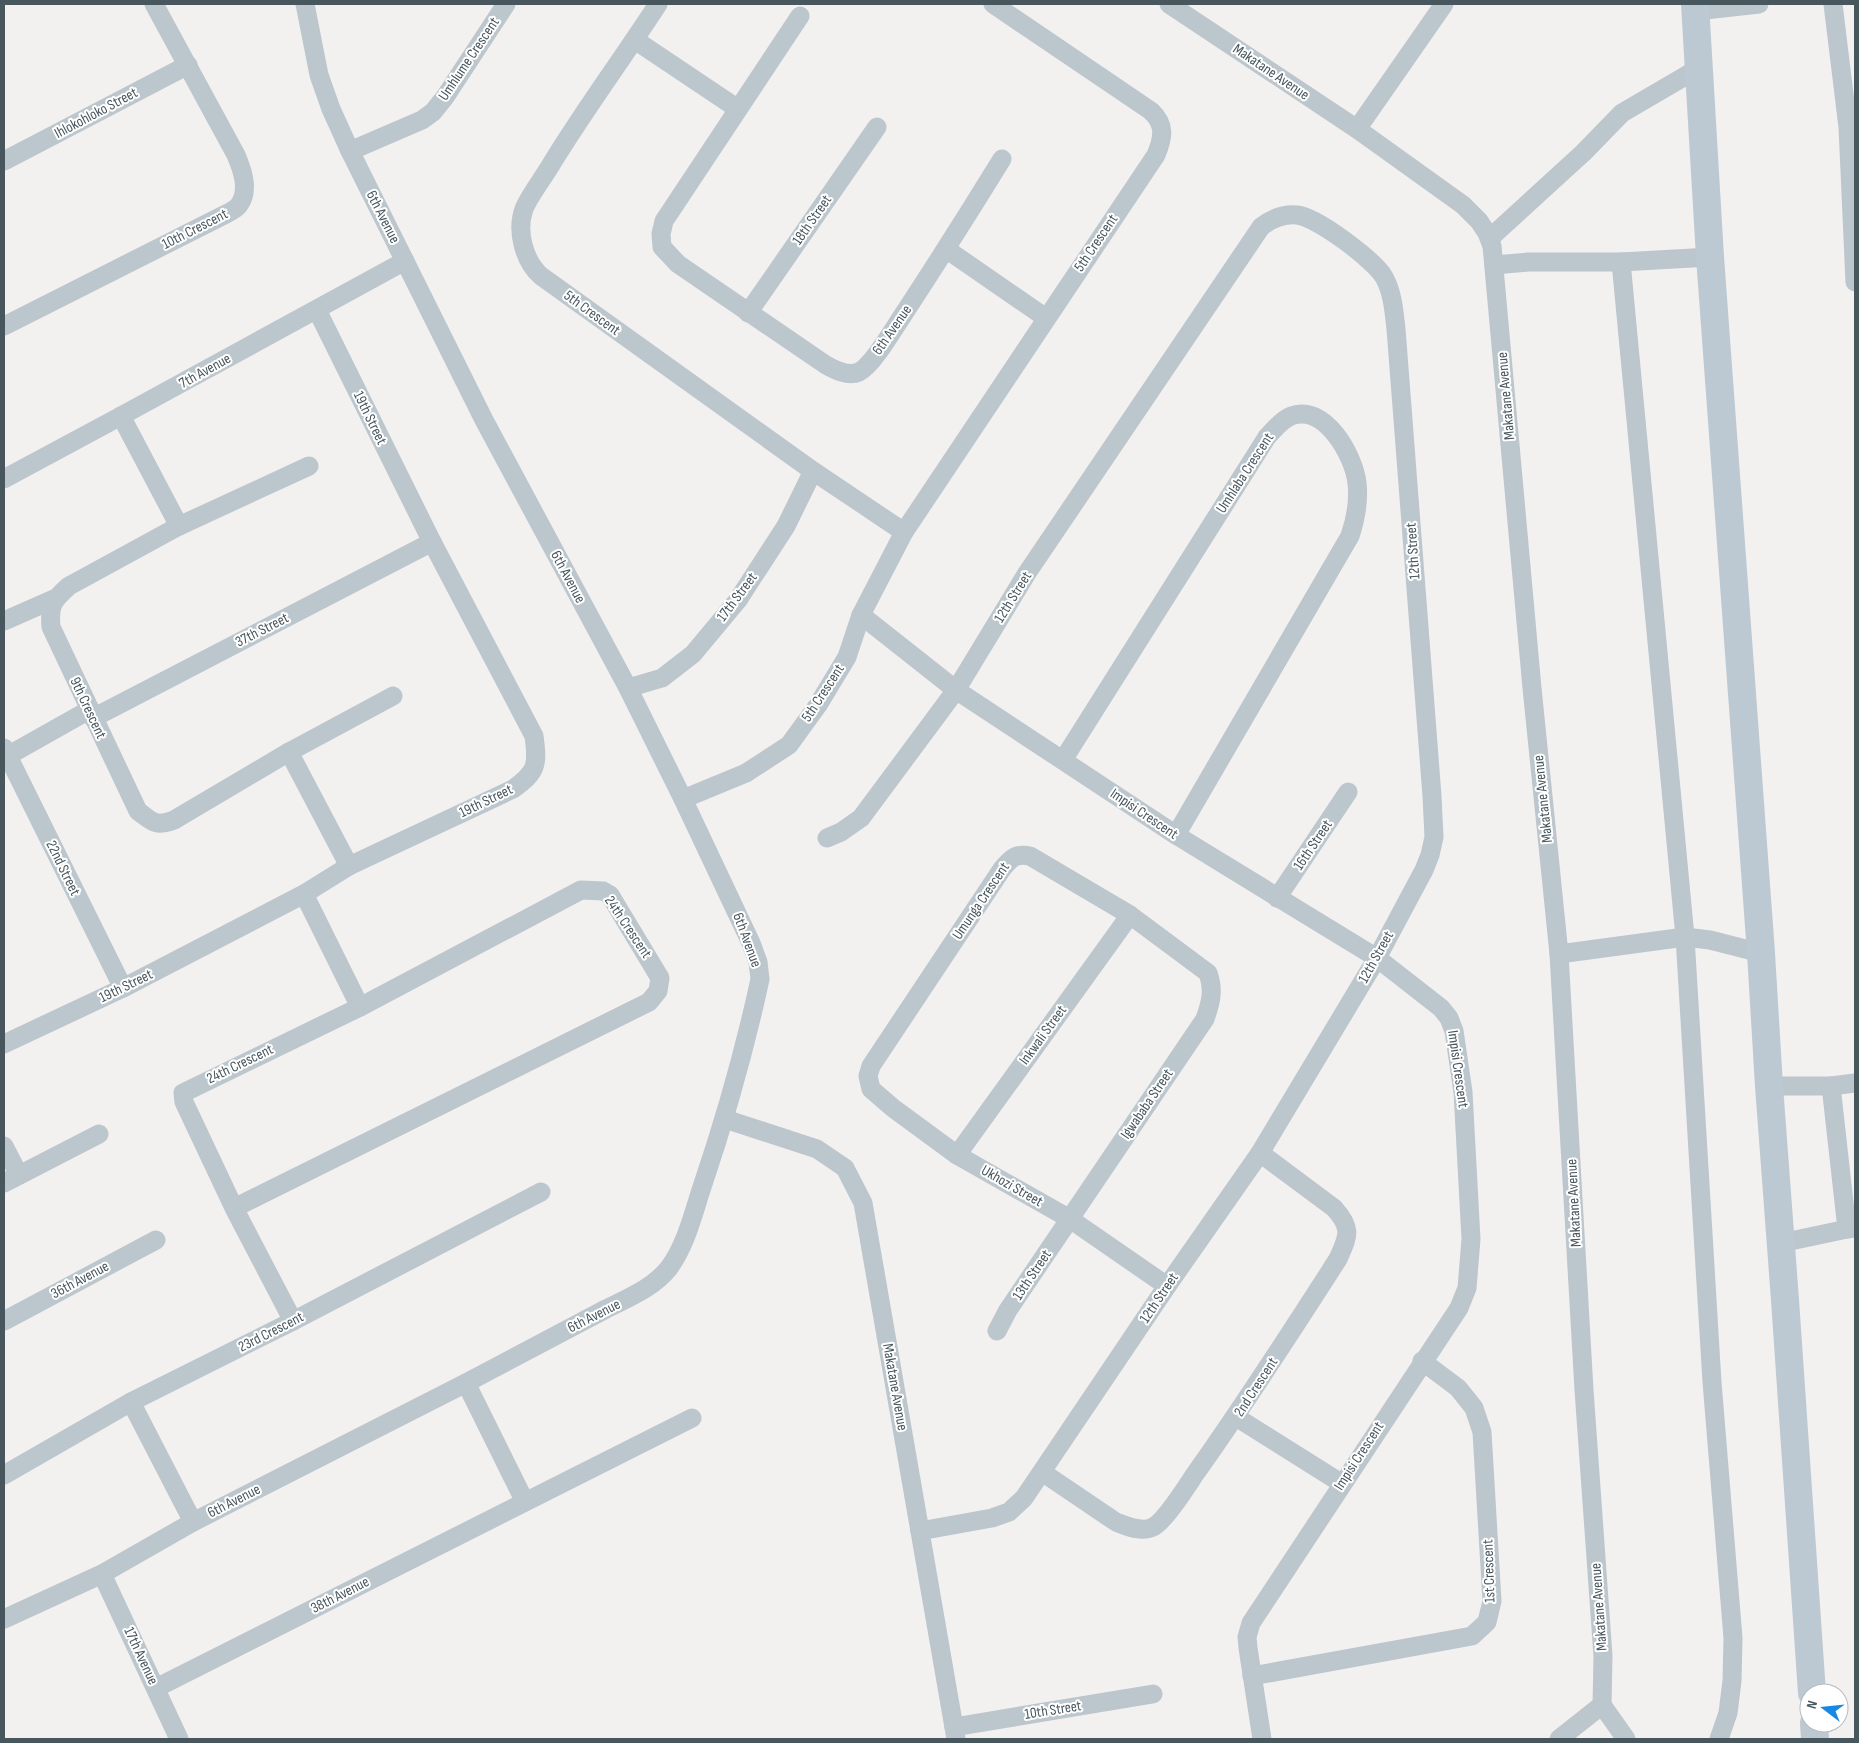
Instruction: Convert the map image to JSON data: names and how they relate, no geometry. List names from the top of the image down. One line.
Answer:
{"streets":{"street":["Umhlume Crescent","Makatane Avenue","Ihlokohloko Street","6th Avenue","18th Street","10th Crescent","5th Crescent","7th Avenue","19th Street","Umhlaba Crescent","12th Street","17th Street","37th Street","9th Crescent","Impisi Crescent","16th Street","22nd Street","Umunga Crescent","24th Crescent","Inkwali Street","Igwababa Street","Ukhozi Street","13th Street","36th Avenue","23rd Crescent","2nd Crescent","1st Crescent","38th Avenue","17th Avenue","10th Street"]},"crossings":[["Umhlume Crescent","6th Avenue"],["Makatane Avenue","6th Avenue"],["Makatane Avenue","12th Street"],["Makatane Avenue","10th Street"],["Ihlokohloko Street","10th Crescent"],["6th Avenue","18th Street"],["6th Avenue","5th Crescent"],["6th Avenue","7th Avenue"],["6th Avenue","17th Street"],["6th Avenue","17th Avenue"],["5th Crescent","17th Street"],["5th Crescent","Impisi Crescent"],["7th Avenue","19th Street"],["19th Street","37th Street"],["19th Street","22nd Street"],["Umhlaba Crescent","Impisi Crescent"],["12th Street","Impisi Crescent"],["12th Street","Ukhozi Street"],["12th Street","2nd Crescent"],["37th Street","9th Crescent"],["37th Street","22nd Street"],["Impisi Crescent","16th Street"],["Impisi Crescent","1st Crescent"],["Umunga Crescent","Inkwali Street"],["Umunga Crescent","Igwababa Street"],["Umunga Crescent","Ukhozi Street"],["24th Crescent","23rd Crescent"],["Inkwali Street","Ukhozi Street"],["Igwababa Street","Ukhozi Street"],["Igwababa Street","13th Street"],["Ukhozi Street","13th Street"],["38th Avenue","17th Avenue"]],"north":"left"}
